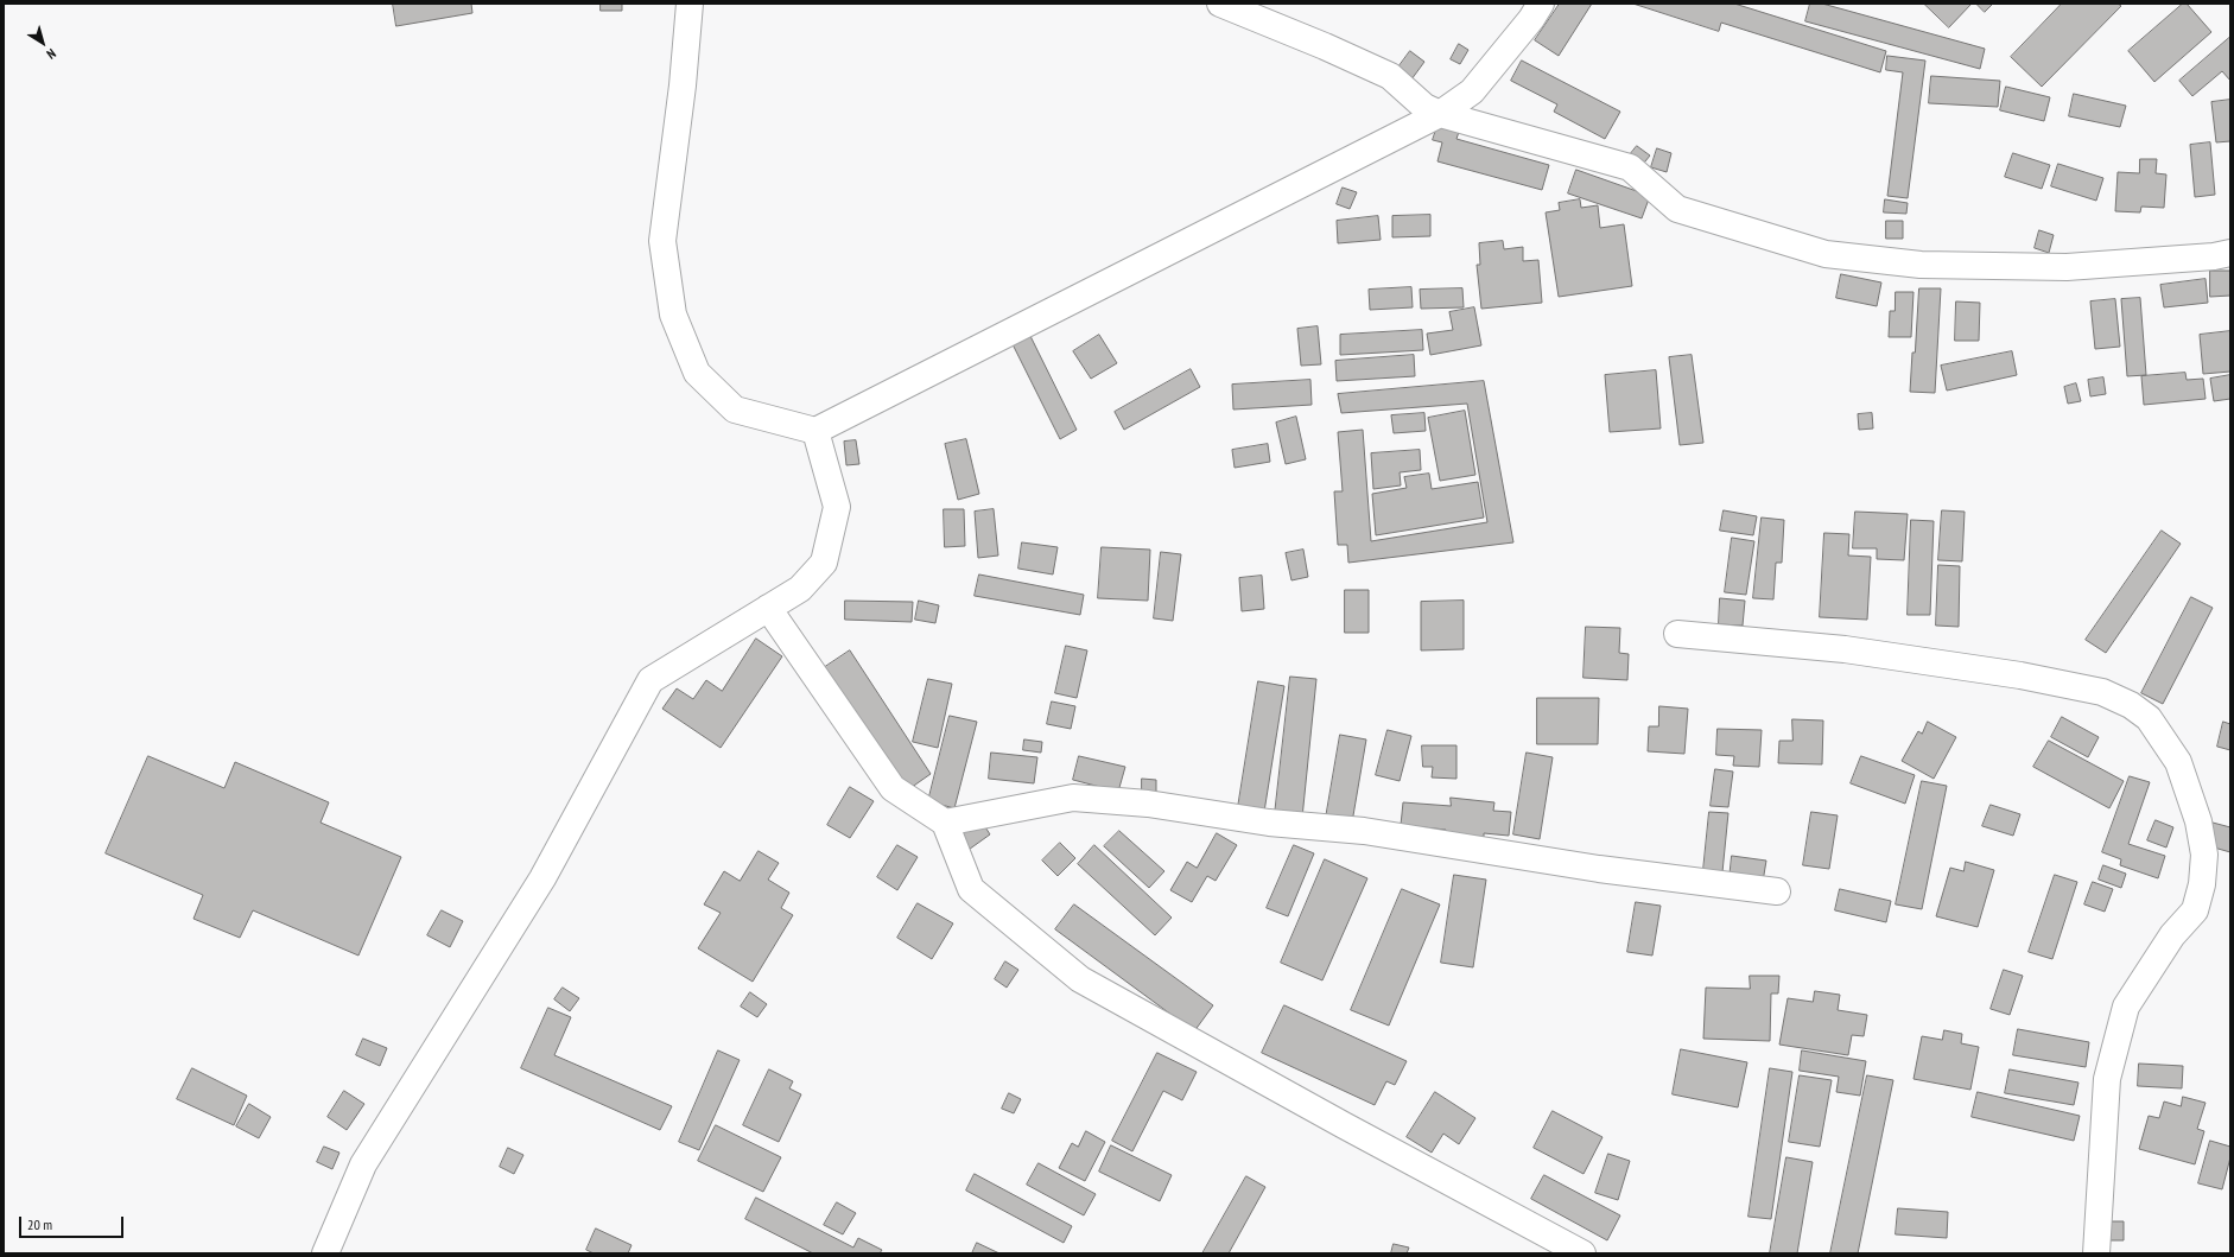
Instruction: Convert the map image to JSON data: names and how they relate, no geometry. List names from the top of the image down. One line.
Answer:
{"scale_bar":"20 m","north":"bottom right"}
